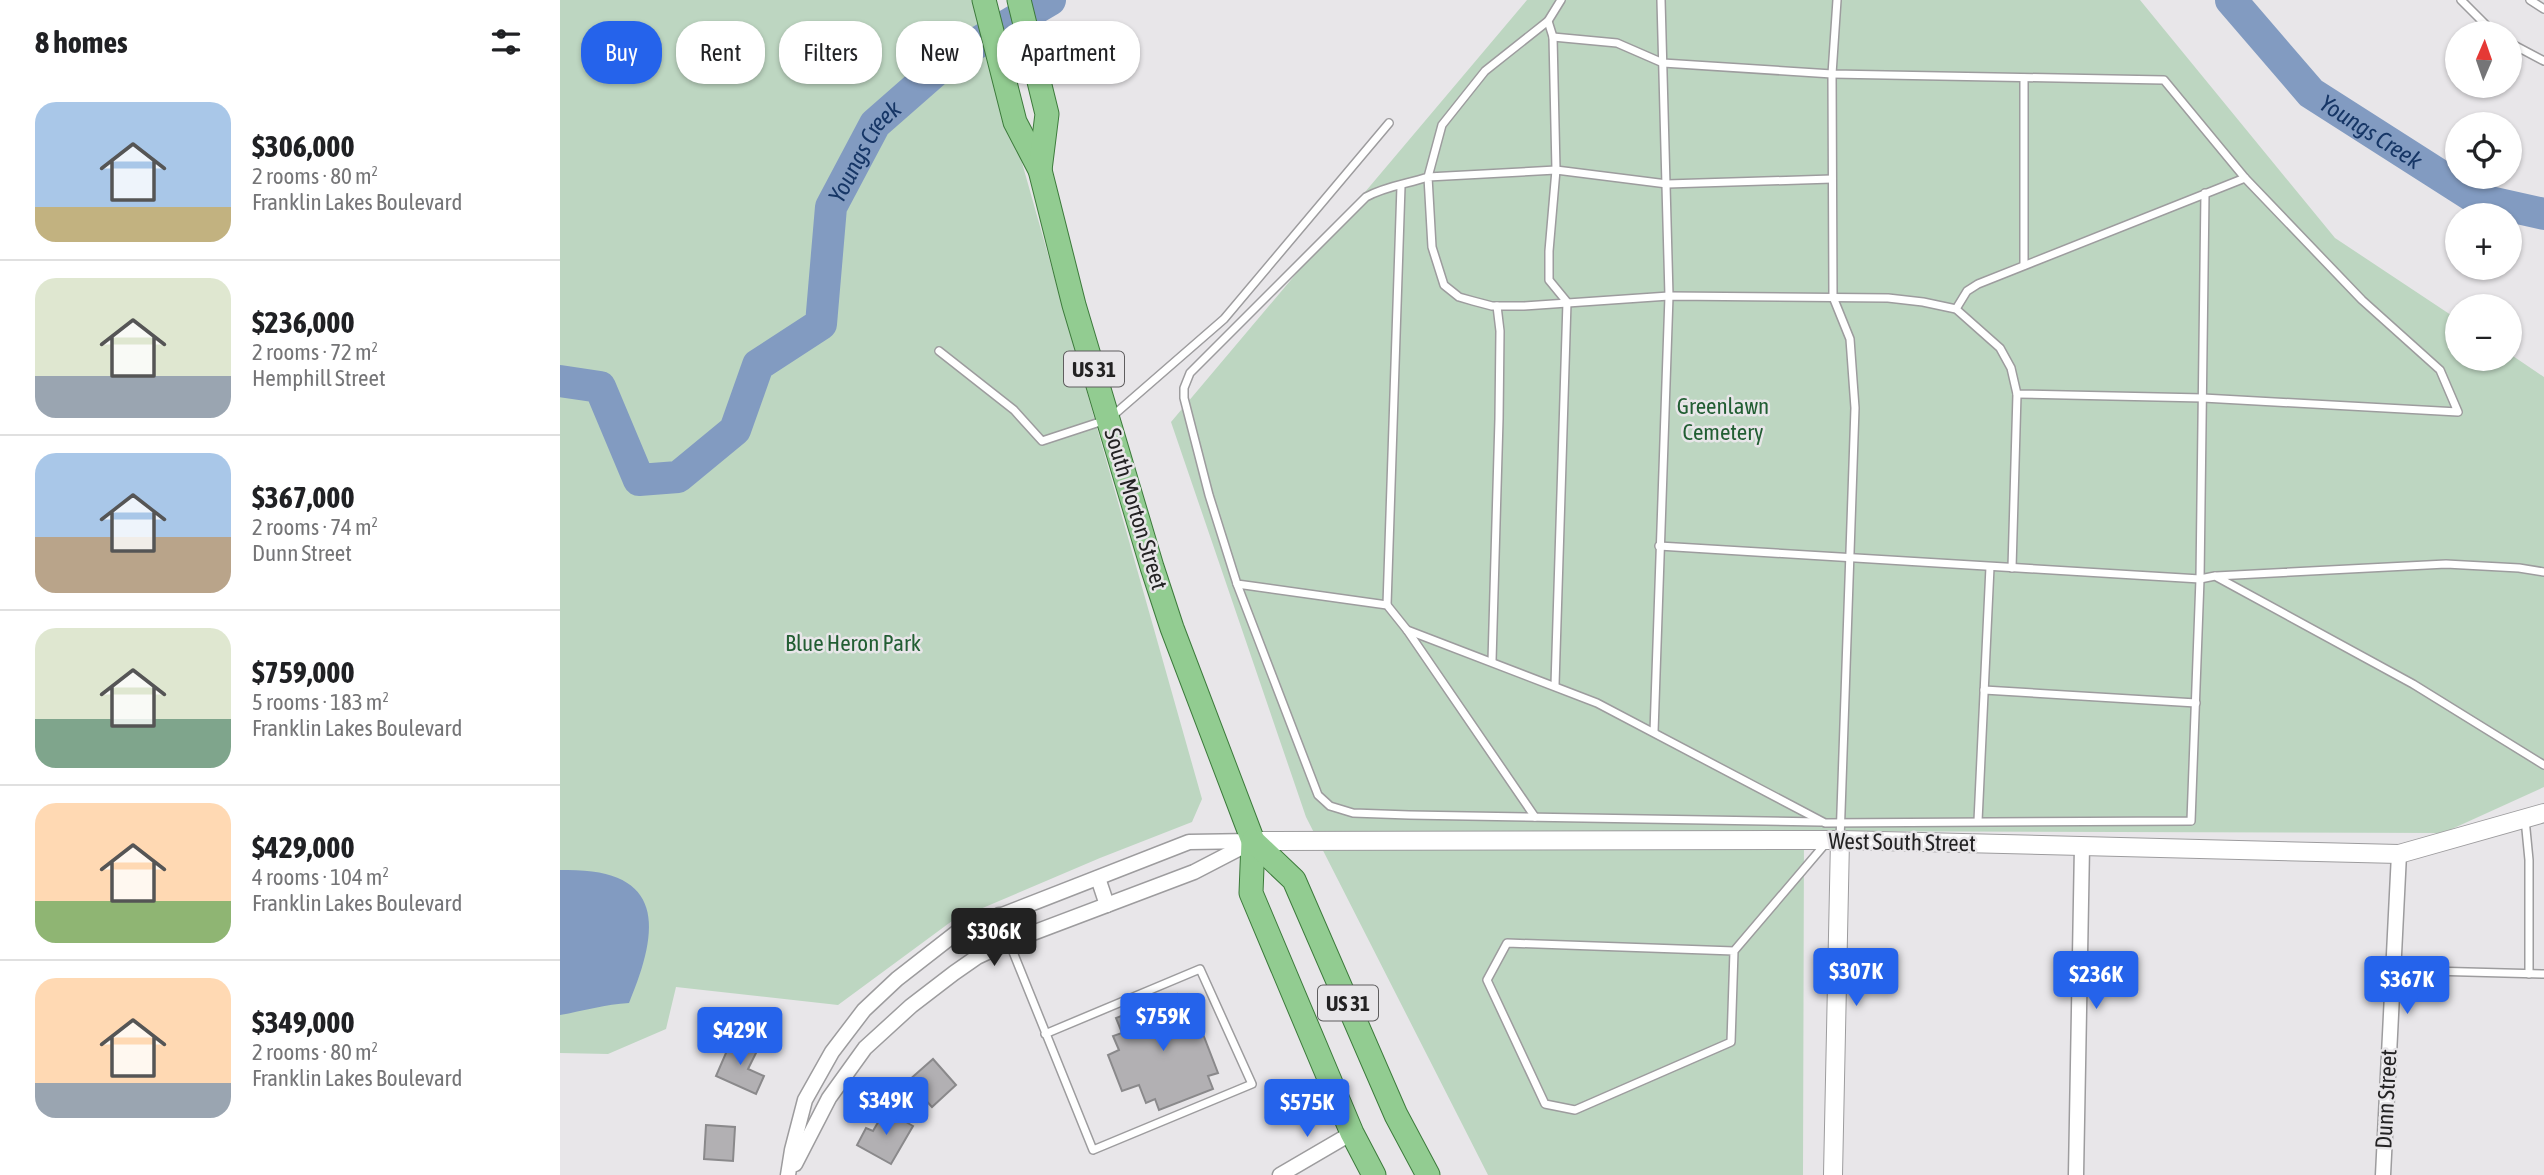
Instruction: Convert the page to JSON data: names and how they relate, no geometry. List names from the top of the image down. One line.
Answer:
{"streets":{"main road":["US 31","South Morton Street"],"street":["West South Street","Dunn Street"]},"crossings":[["US 31","South Morton Street"],["US 31","West South Street"],["South Morton Street","West South Street"],["West South Street","Dunn Street"]],"water":["Youngs Creek"],"parks":["Greenlawn Cemetery","Blue Heron Park"],"north":"top","page":{"heading":"8 homes","map_buttons":["+","−"],"chip":["Buy","Rent","Filters","New","Apartment"],"list":[{"name":"$306,000","note":"2 rooms · 80 m² · Franklin Lakes Boulevard"},{"name":"$236,000","note":"2 rooms · 72 m² · Hemphill Street"},{"name":"$367,000","note":"2 rooms · 74 m² · Dunn Street"},{"name":"$759,000","note":"5 rooms · 183 m² · Franklin Lakes Boulevard"},{"name":"$429,000","note":"4 rooms · 104 m² · Franklin Lakes Boulevard"},{"name":"$349,000","note":"2 rooms · 80 m² · Franklin Lakes Boulevard"}],"price":["$306K","$307K","$236K","$367K","$759K","$429K","$349K","$575K"]}}
